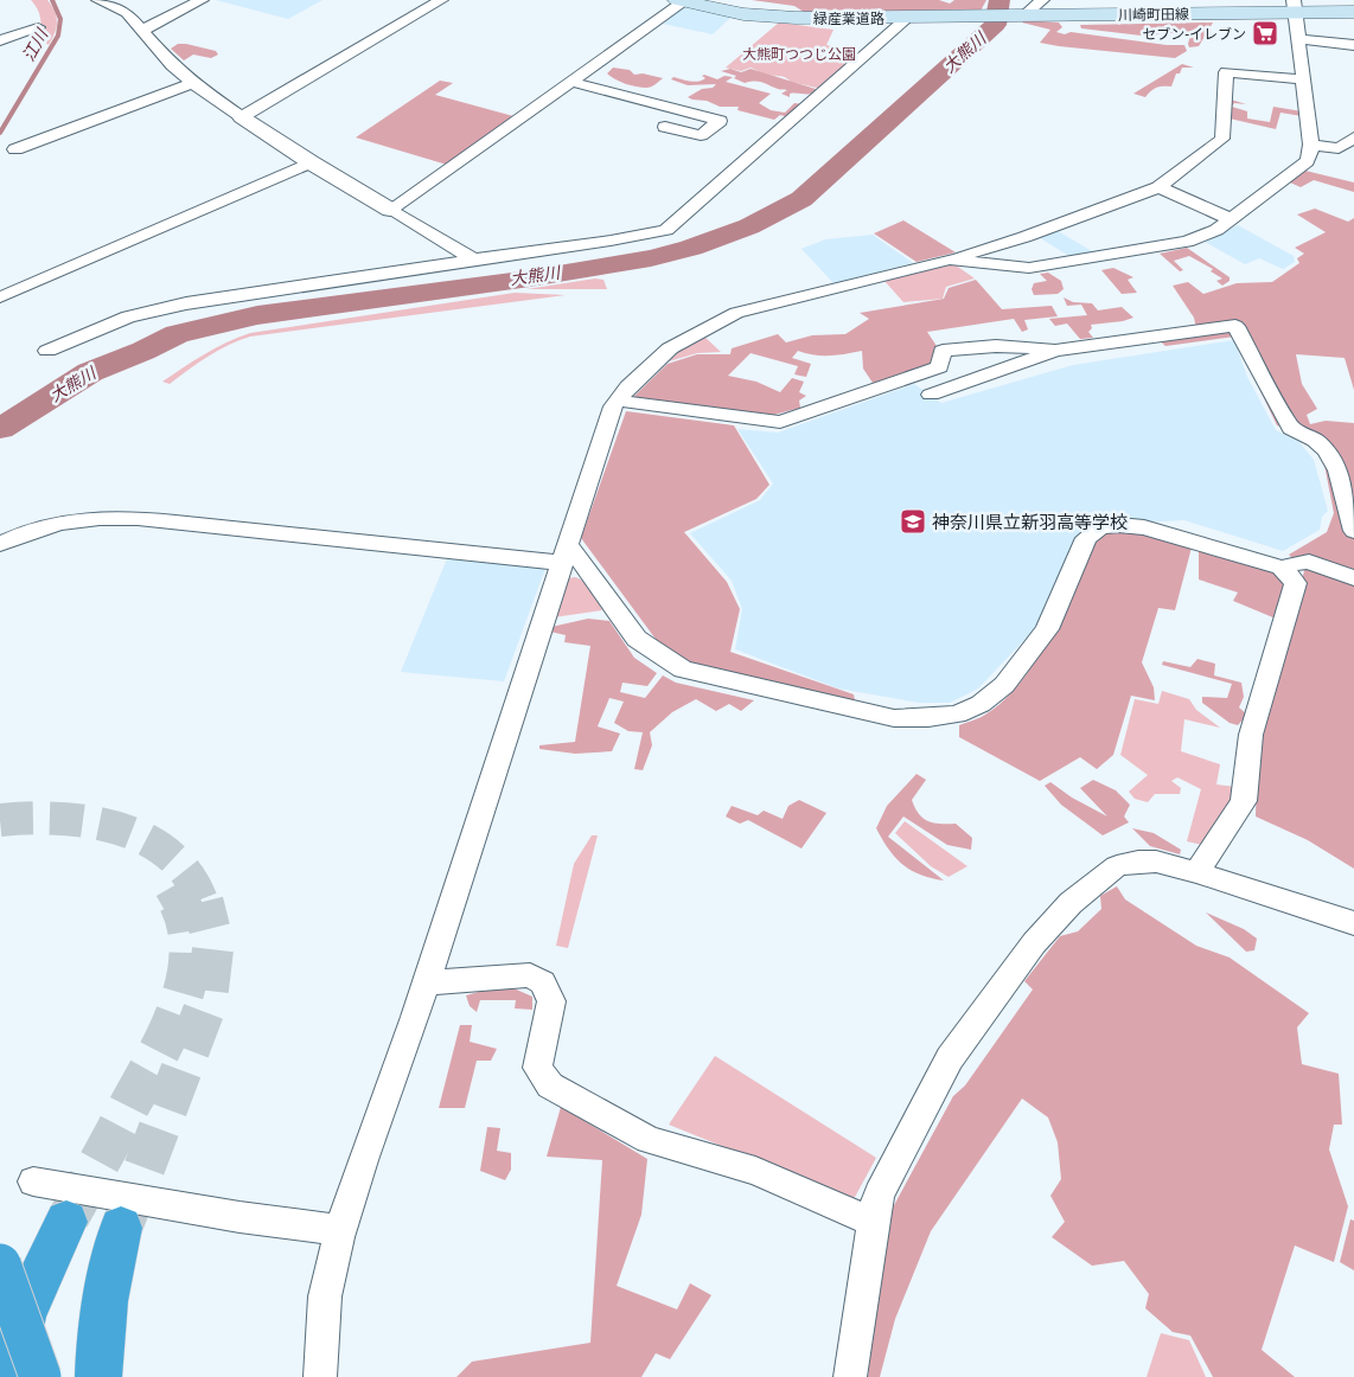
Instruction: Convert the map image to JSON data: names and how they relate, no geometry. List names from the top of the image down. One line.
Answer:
{"streets":{"main road":["川崎町田線","緑産業道路"]},"crossings":[["川崎町田線","緑産業道路"]],"water":["江川","大熊川"],"parks":["大熊町つつじ公園"],"places":{"supermarket":["セブン-イレブン"],"school or university":["神奈川県立新羽高等学校"]}}
